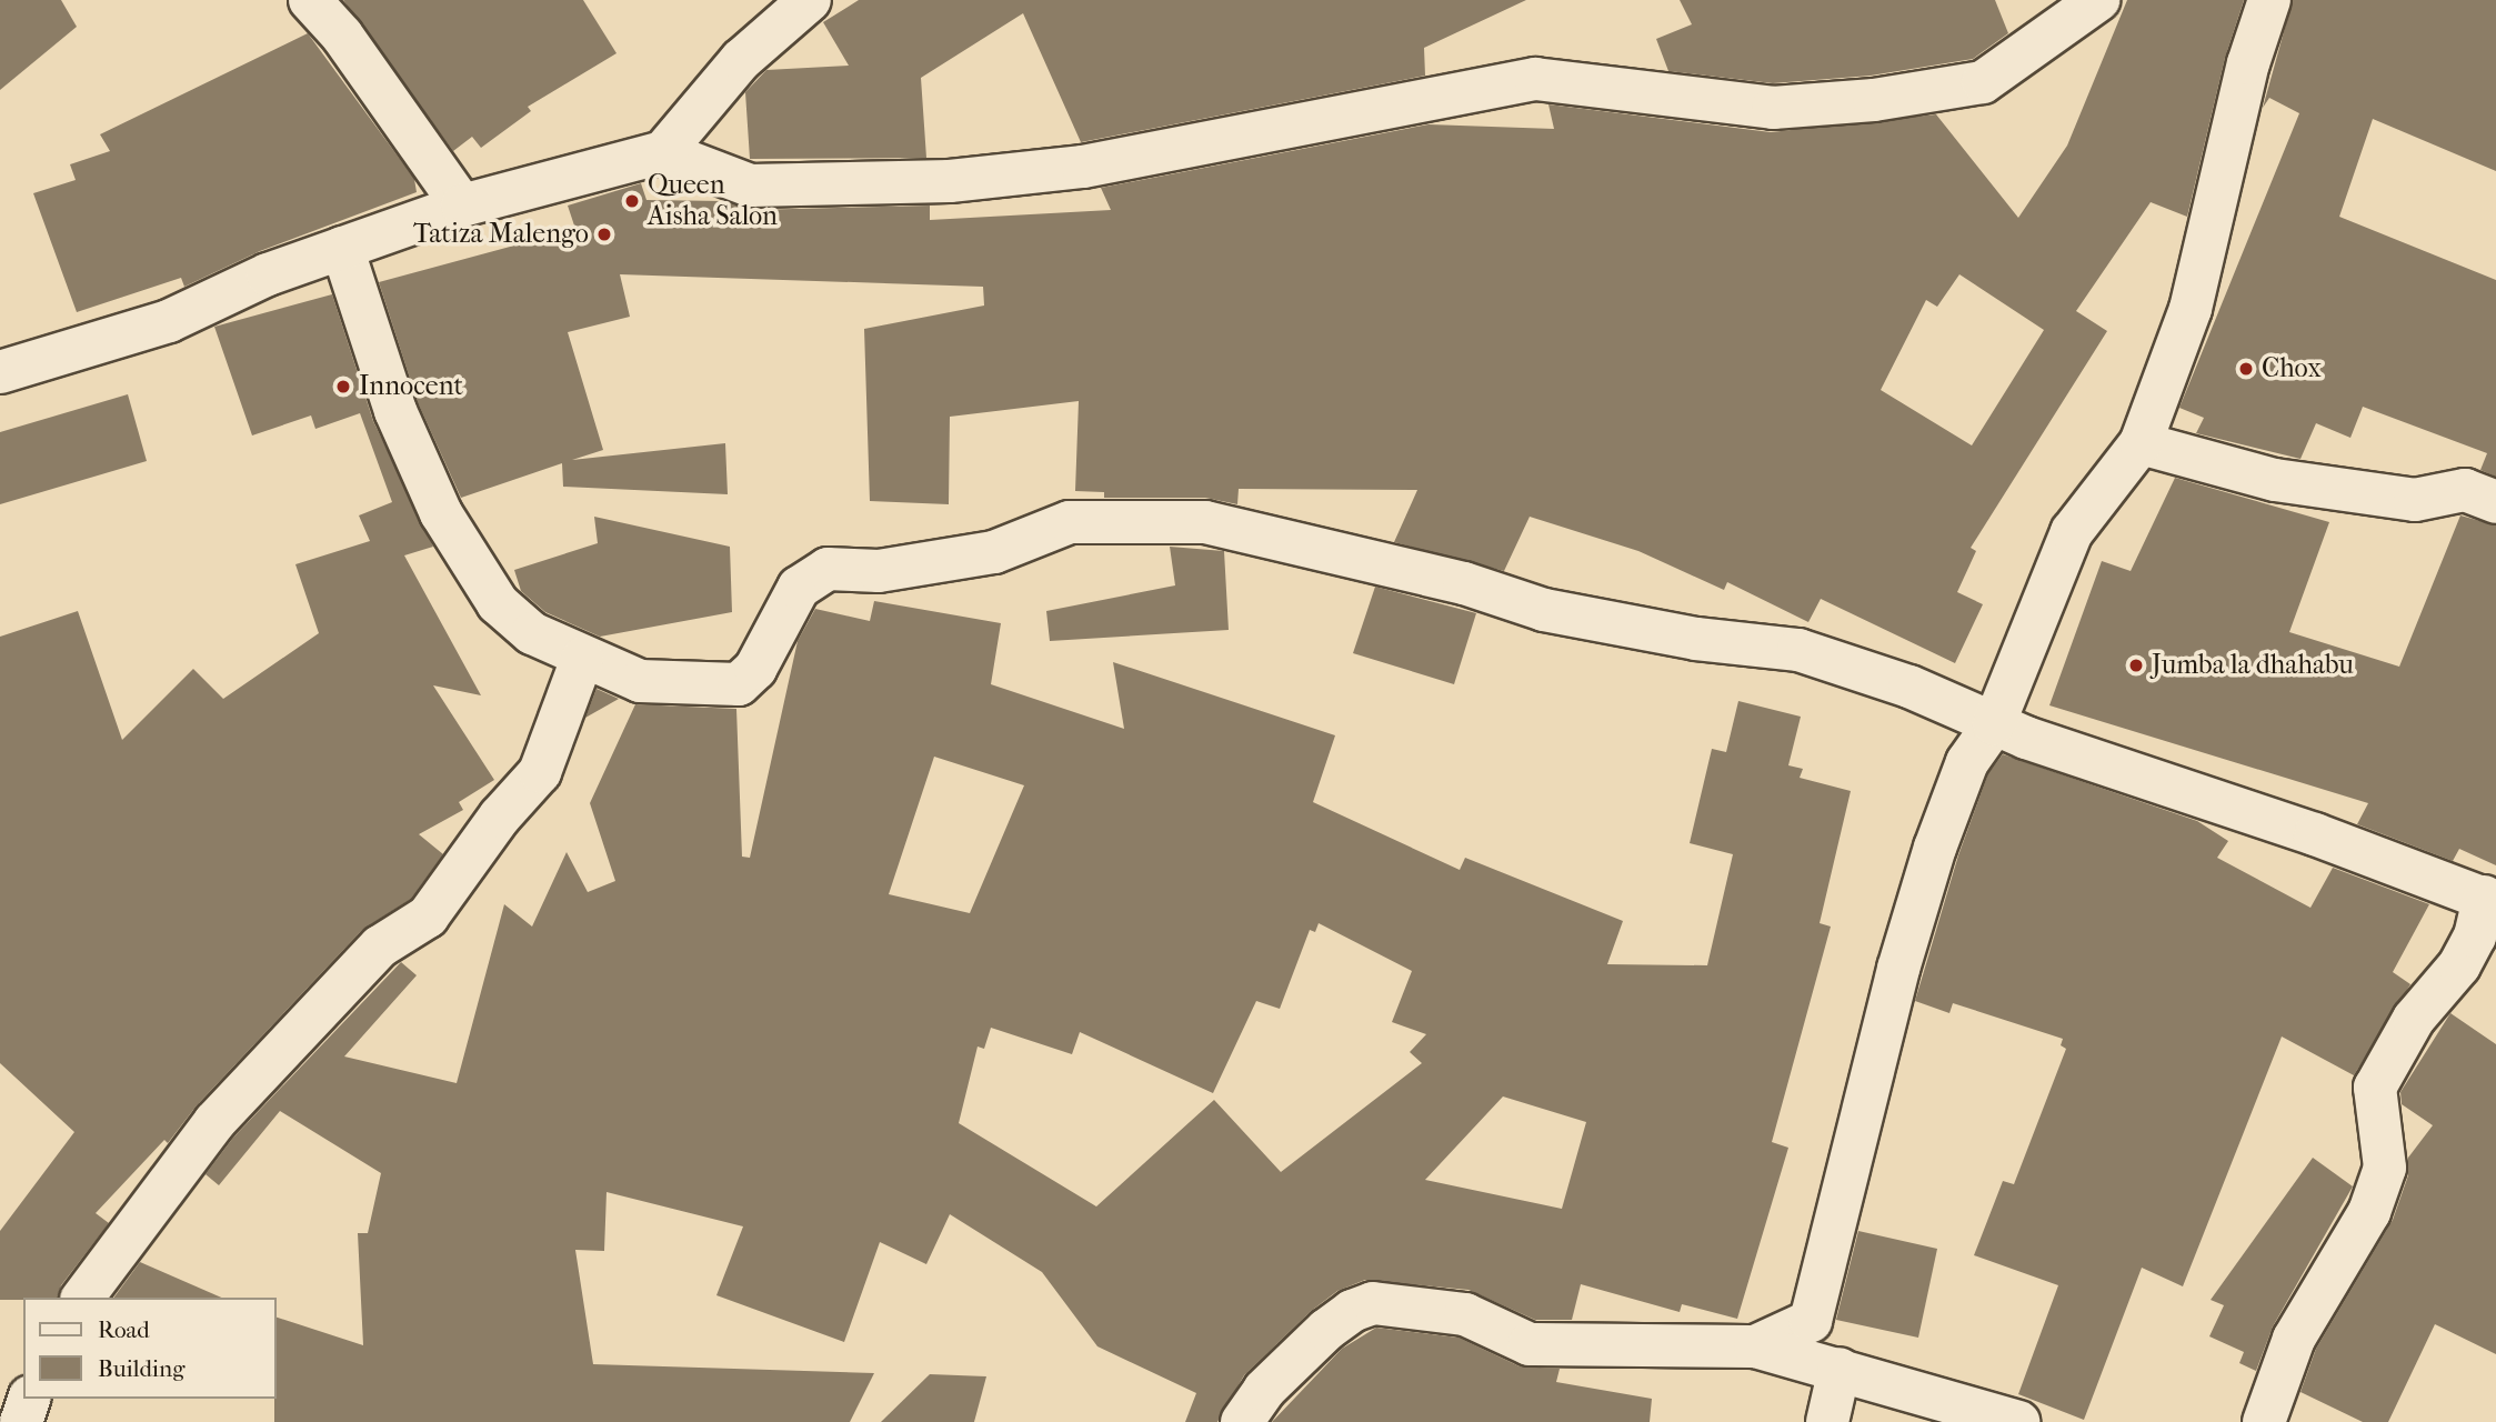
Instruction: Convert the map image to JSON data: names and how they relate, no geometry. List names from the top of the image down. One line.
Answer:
{"places":["Queen Aisha Salon","Tatiza Malengo","Chox","Innocent","Jumba la dhahabu"],"legend":["Road","Building"]}
